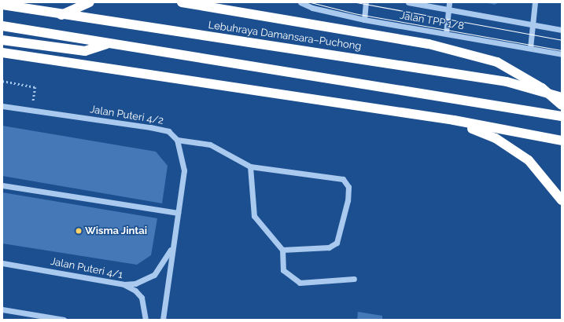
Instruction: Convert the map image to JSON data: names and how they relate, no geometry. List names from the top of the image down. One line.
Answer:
{"streets":{"highway":["Lebuhraya Damansara–Puchong"],"street":["Jalan TPP 1/8","Jalan Puteri 4/2","Jalan Puteri 4/1"]},"places":["Wisma Jintai"]}
